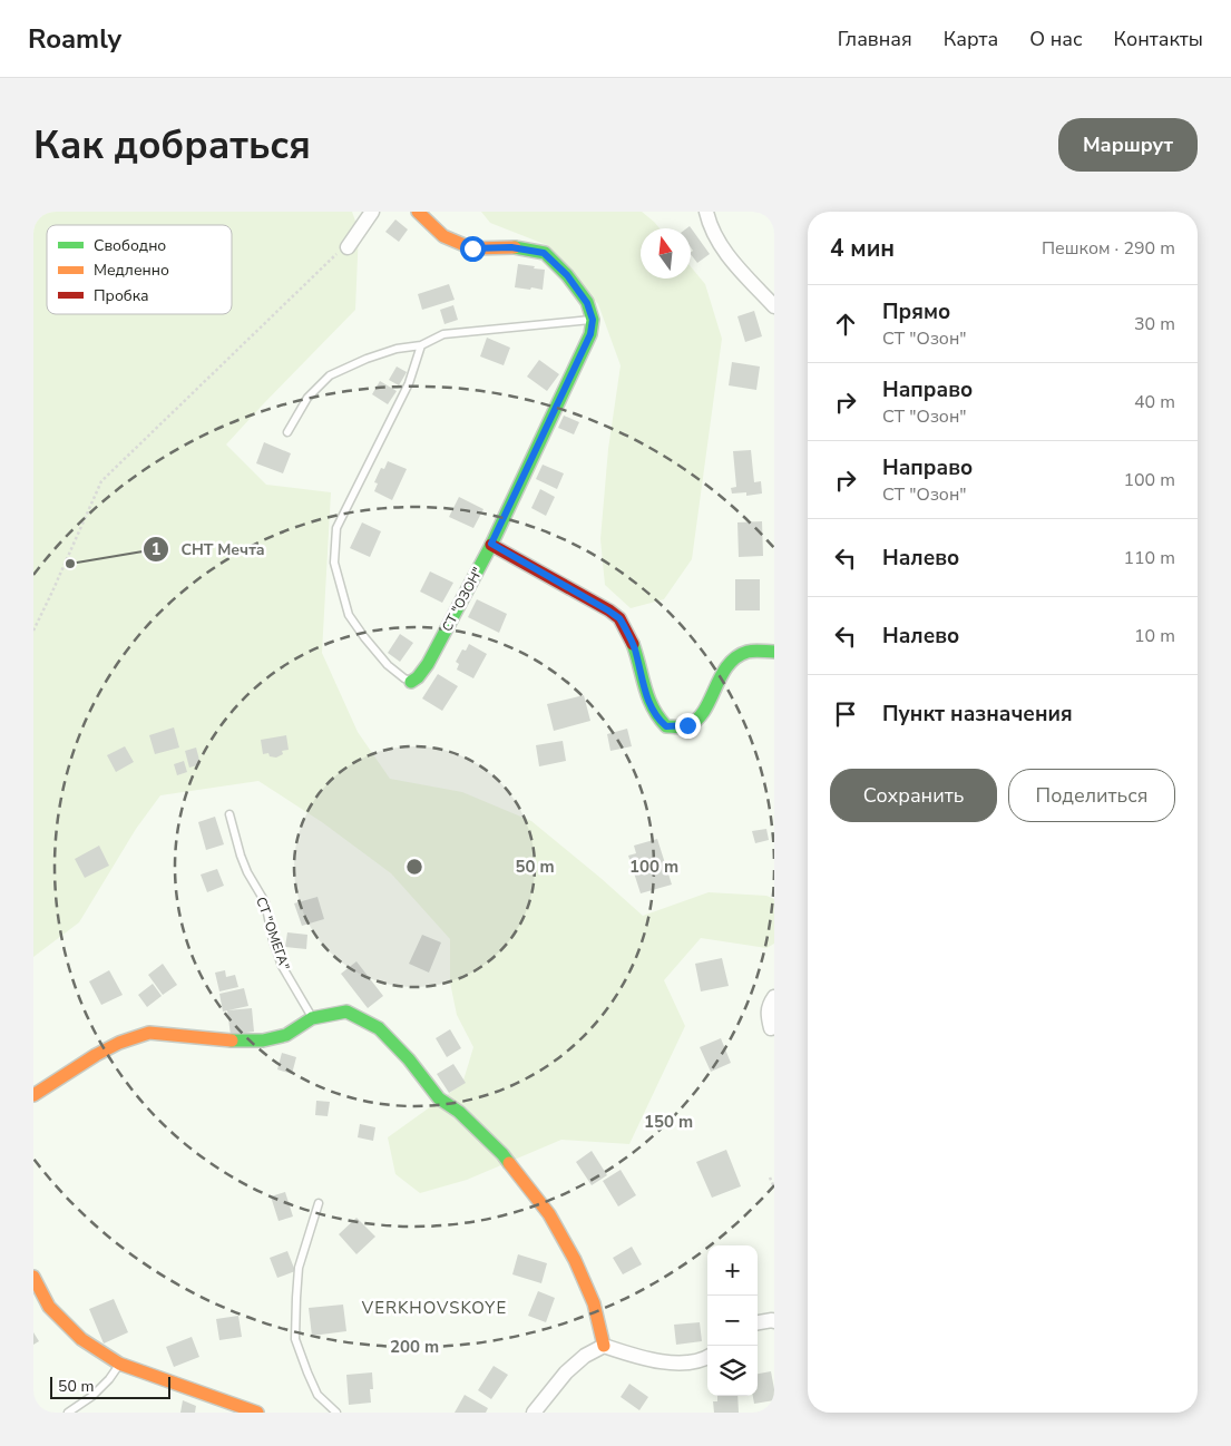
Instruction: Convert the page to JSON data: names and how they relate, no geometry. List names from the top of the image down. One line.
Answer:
{"streets":{"street":["СТ \"ОЗОН\""],"lane":["СТ \"ОМЕГА\""]},"districts":["VERKHOVSKOYE"],"places":["СНТ Мечта"],"legend":["Свободно","Медленно","Пробка"],"scale_bar":"50 m","north":"top","page":{"header":"Roamly","nav":["Главная","Карта","О нас","Контакты"],"buttons":["Маршрут",["Сохранить","Поделиться"]],"title":"Как добраться","heading":["4 мин","Пешком · 290 m"],"list":[["Прямо","СТ \"Озон\"","30 m"],["Направо","СТ \"Озон\"","40 m"],["Направо","СТ \"Озон\"","100 m"],["Налево","110 m"],["Налево","10 m"],"Пункт назначения"],"map_buttons":["+","−"],"scale":"50 m"},"rings":["50 m","100 m","150 m","200 m"]}
